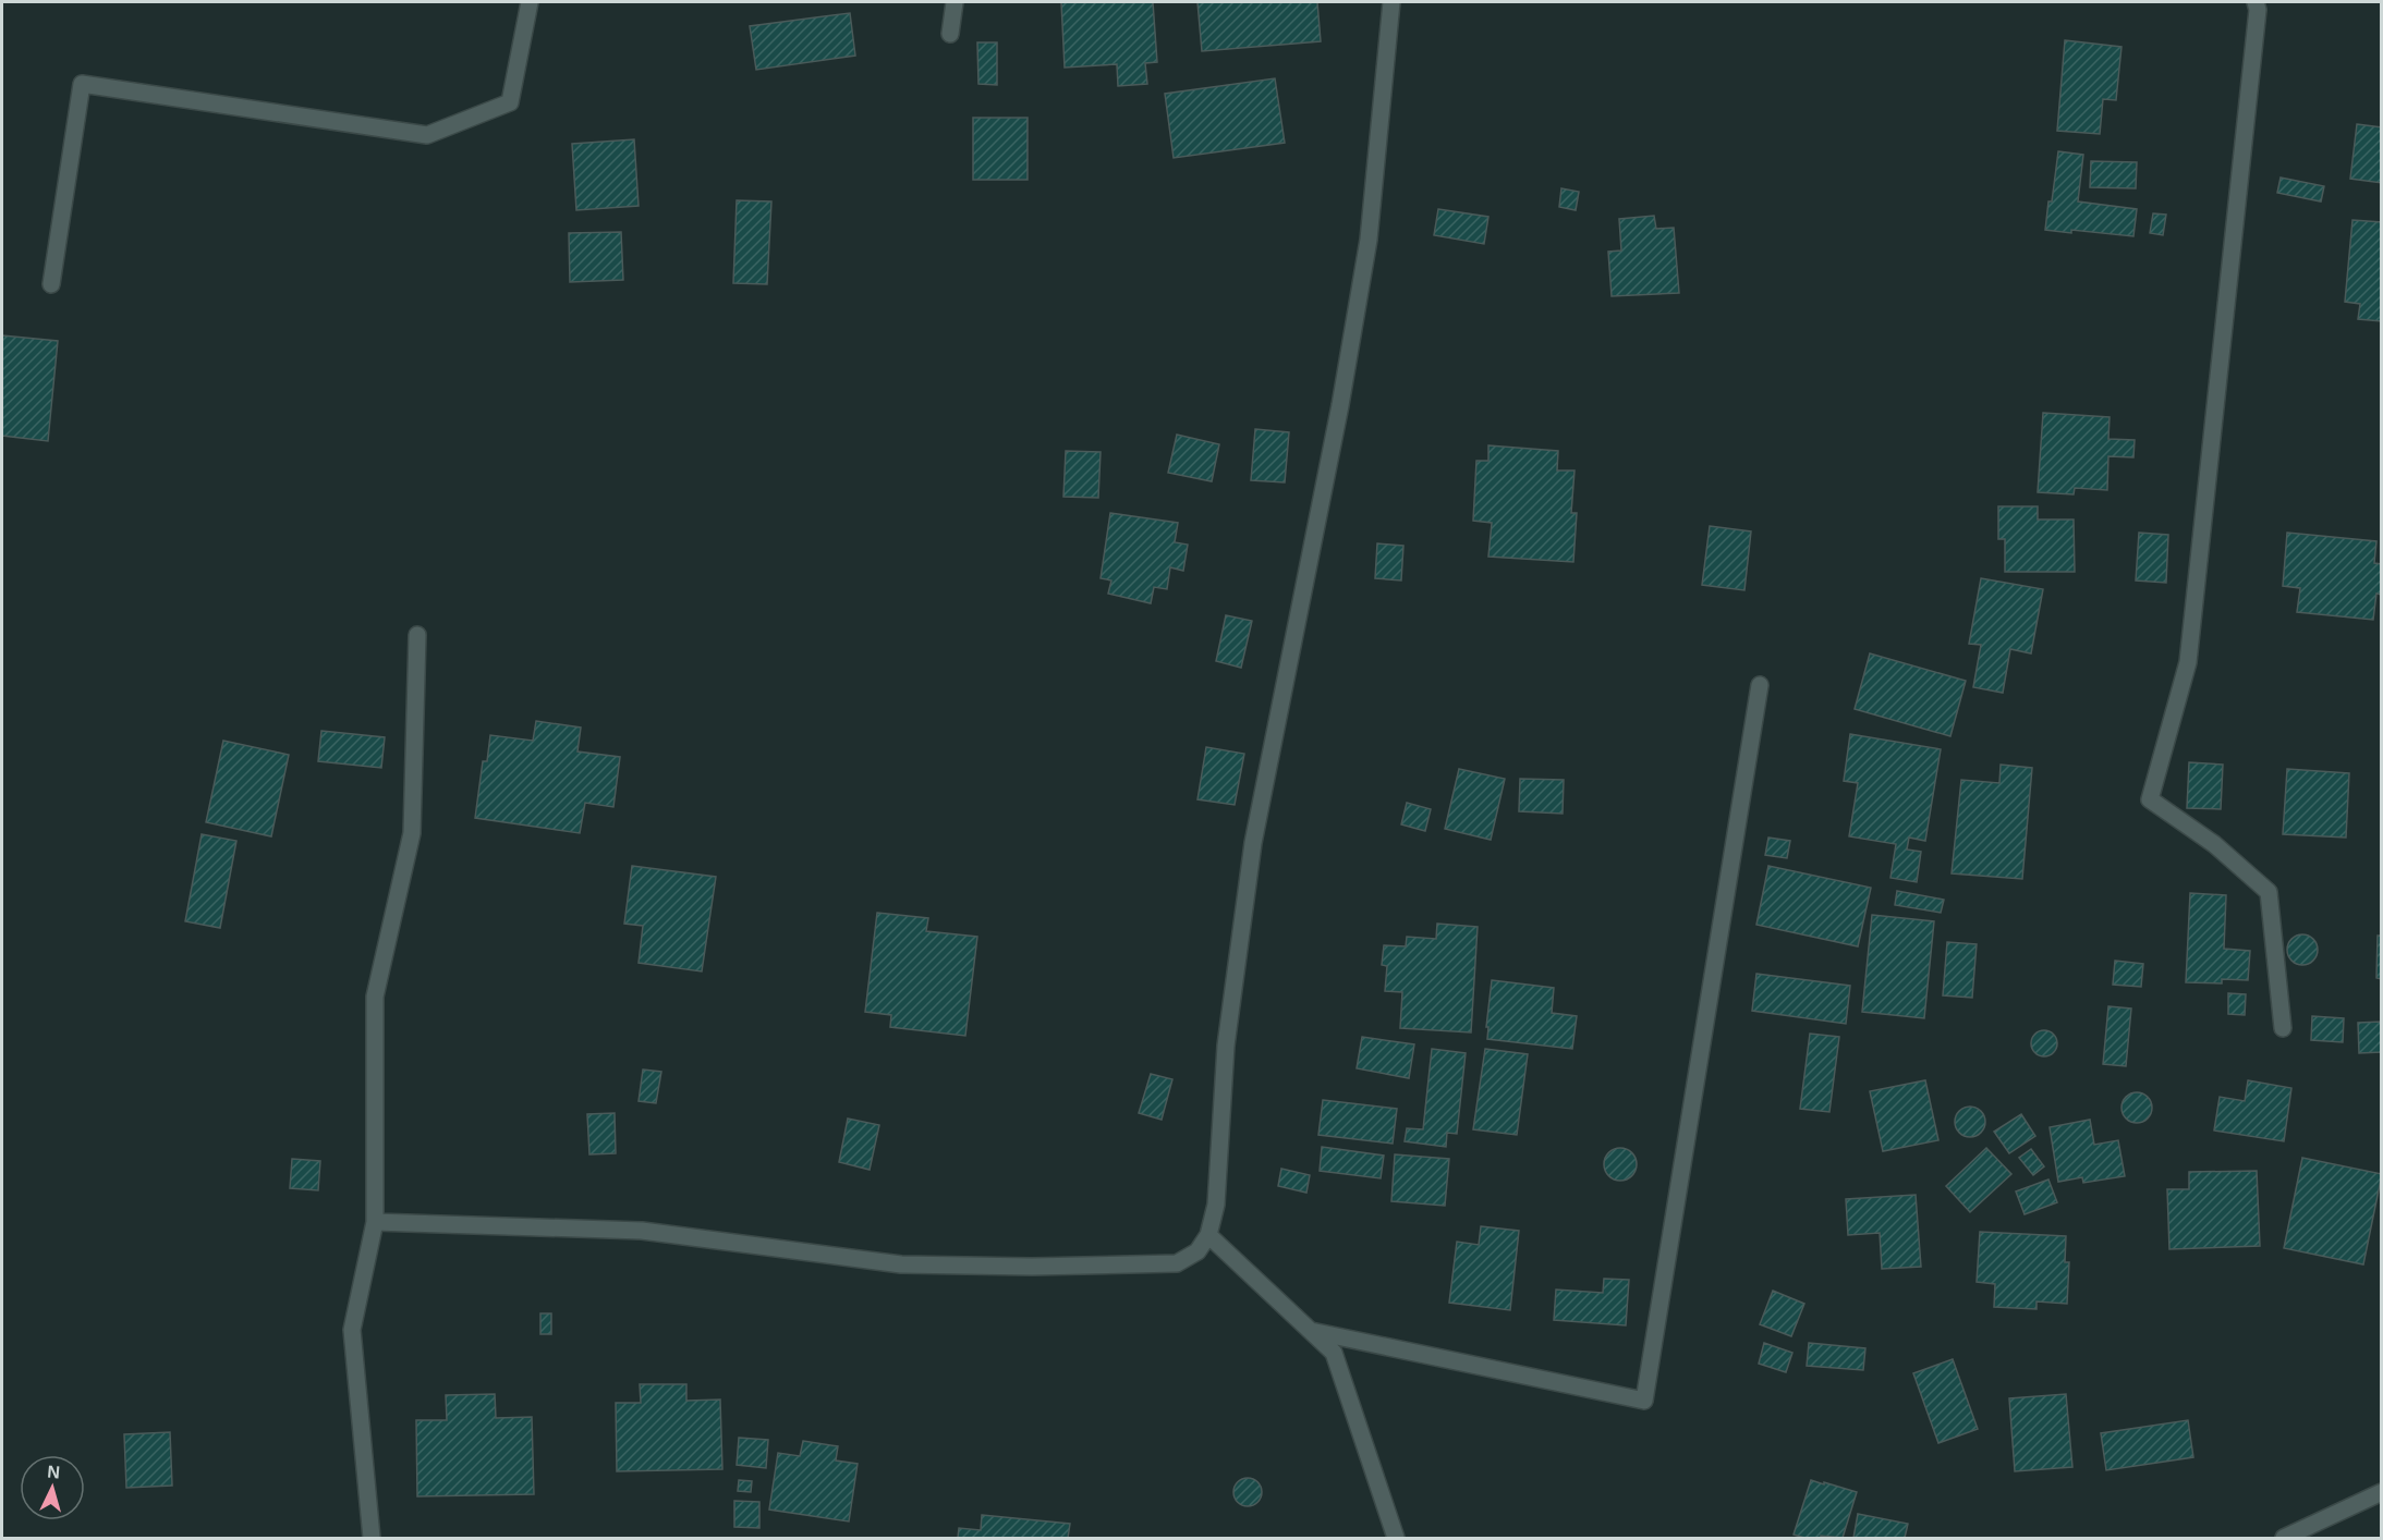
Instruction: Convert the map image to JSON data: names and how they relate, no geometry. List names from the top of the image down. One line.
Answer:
{"north":"top"}
